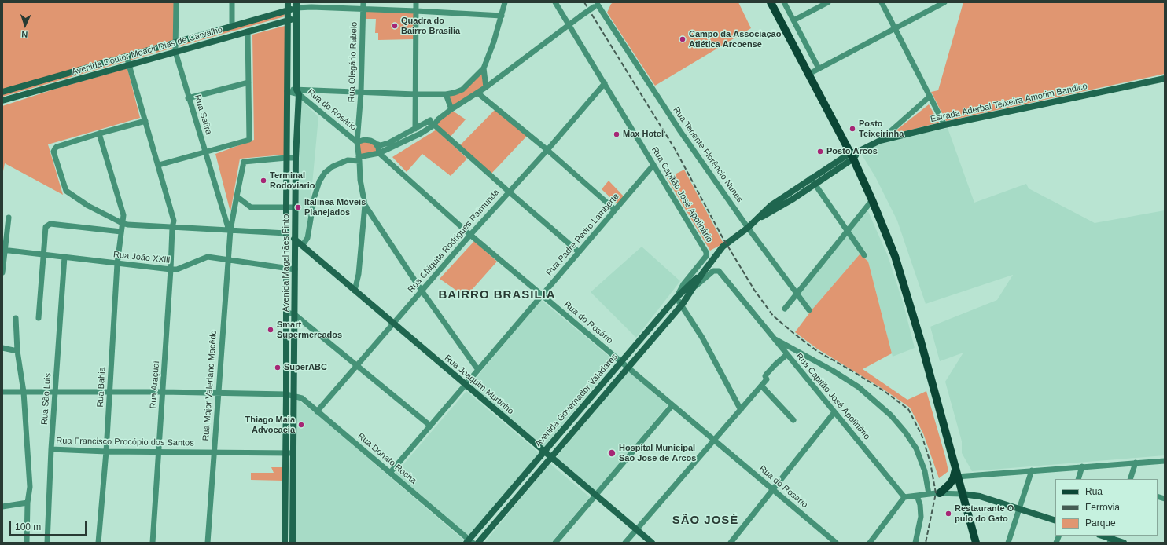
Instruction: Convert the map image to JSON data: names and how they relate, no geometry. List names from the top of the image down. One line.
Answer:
{"streets":{"street":["Avenida Doutor Moacir Dias de Carvalho","Rua Olegário Rabelo","Estrada Aderbal Teixeira Amorim Bandico","Rua do Rosário","Rua Safira","Rua Tenente Florêncio Nunes","Rua Capitão José Apolinário","Rua Padre Pedro Lamberte","Rua Chiquita Rodrigues Raimunda","Rua João XXlll","Avenida Magalhães Pinto","Rua Araçuaí","Rua Joaquim Murtinho","Rua Major Valeriano Macêdo","Rua Bahia","Rua São Luis","Avenida Governador Valadares","Rua Francisco Procópio dos Santos","Rua Donato Rocha"]},"crossings":[["Avenida Doutor Moacir Dias de Carvalho","Rua Safira"],["Avenida Doutor Moacir Dias de Carvalho","Avenida Magalhães Pinto"],["Avenida Doutor Moacir Dias de Carvalho","Rua Araçuaí"],["Rua Olegário Rabelo","Rua do Rosário"],["Rua Olegário Rabelo","Rua Joaquim Murtinho"],["Estrada Aderbal Teixeira Amorim Bandico","Avenida Governador Valadares"],["Rua do Rosário","Rua Padre Pedro Lamberte"],["Rua do Rosário","Rua Chiquita Rodrigues Raimunda"],["Rua do Rosário","Avenida Magalhães Pinto"],["Rua do Rosário","Avenida Governador Valadares"],["Rua Safira","Rua Major Valeriano Macêdo"],["Rua Tenente Florêncio Nunes","Avenida Governador Valadares"],["Rua Capitão José Apolinário","Rua Padre Pedro Lamberte"],["Rua Capitão José Apolinário","Rua Chiquita Rodrigues Raimunda"],["Rua Capitão José Apolinário","Avenida Governador Valadares"],["Rua Padre Pedro Lamberte","Rua Joaquim Murtinho"],["Rua Padre Pedro Lamberte","Rua Donato Rocha"],["Rua Chiquita Rodrigues Raimunda","Rua Joaquim Murtinho"],["Rua Chiquita Rodrigues Raimunda","Rua Donato Rocha"],["Rua João XXlll","Avenida Magalhães Pinto"],["Rua João XXlll","Rua Araçuaí"],["Rua João XXlll","Rua Major Valeriano Macêdo"],["Rua João XXlll","Rua Bahia"],["Rua João XXlll","Rua São Luis"],["Avenida Magalhães Pinto","Rua Joaquim Murtinho"],["Avenida Magalhães Pinto","Rua Major Valeriano Macêdo"],["Avenida Magalhães Pinto","Rua Francisco Procópio dos Santos"],["Avenida Magalhães Pinto","Rua Donato Rocha"],["Rua Araçuaí","Rua Francisco Procópio dos Santos"],["Rua Araçuaí","Rua Donato Rocha"],["Rua Joaquim Murtinho","Avenida Governador Valadares"],["Rua Major Valeriano Macêdo","Rua Francisco Procópio dos Santos"],["Rua Major Valeriano Macêdo","Rua Donato Rocha"],["Rua Bahia","Rua Francisco Procópio dos Santos"],["Rua Bahia","Rua Donato Rocha"],["Rua São Luis","Rua Francisco Procópio dos Santos"],["Rua São Luis","Rua Donato Rocha"],["Avenida Governador Valadares","Rua Donato Rocha"]],"districts":["BAIRRO BRASILIA","SÃO JOSÉ"],"places":["Quadra do Bairro Brasilia","Campo da Associação Atlética Arcoense","Posto Teixeirinha","Max Hotel","Posto Arcos","Terminal Rodoviario","Italinea Móveis Planejados","Smart Supermercados","SuperABC","Thiago Maia Advocacia","Hospital Municipal Sao Jose de Arcos","Restaurante O pulo do Gato"],"legend":["Rua","Ferrovia","Parque"],"scale_bar":"100 m","north":"bottom"}
